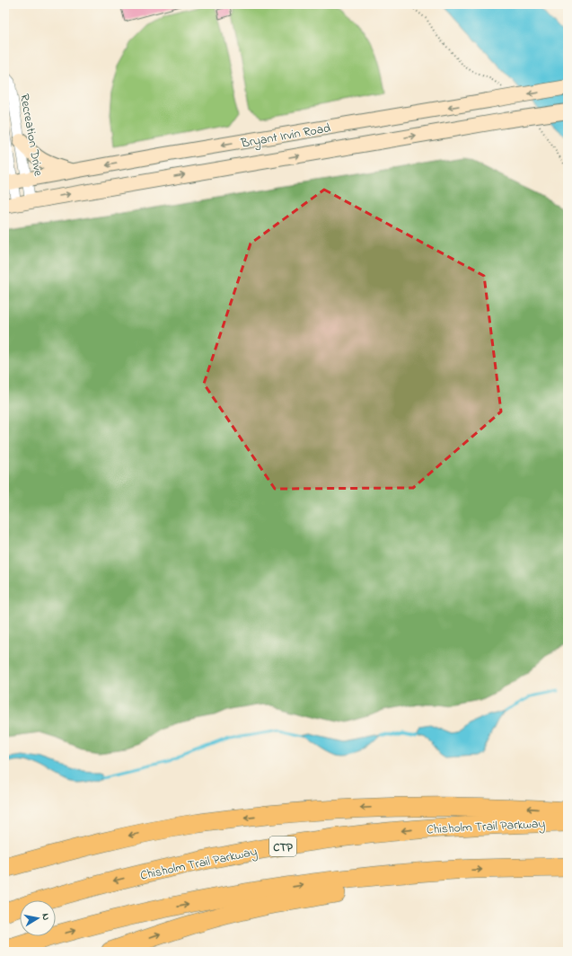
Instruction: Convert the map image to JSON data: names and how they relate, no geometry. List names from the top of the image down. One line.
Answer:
{"streets":{"highway":["Chisholm Trail Parkway","CTP"],"main road":["Bryant Irvin Road"],"street":["Recreation Drive"]},"crossings":[["Recreation Drive","Bryant Irvin Road"]],"north":"right"}
